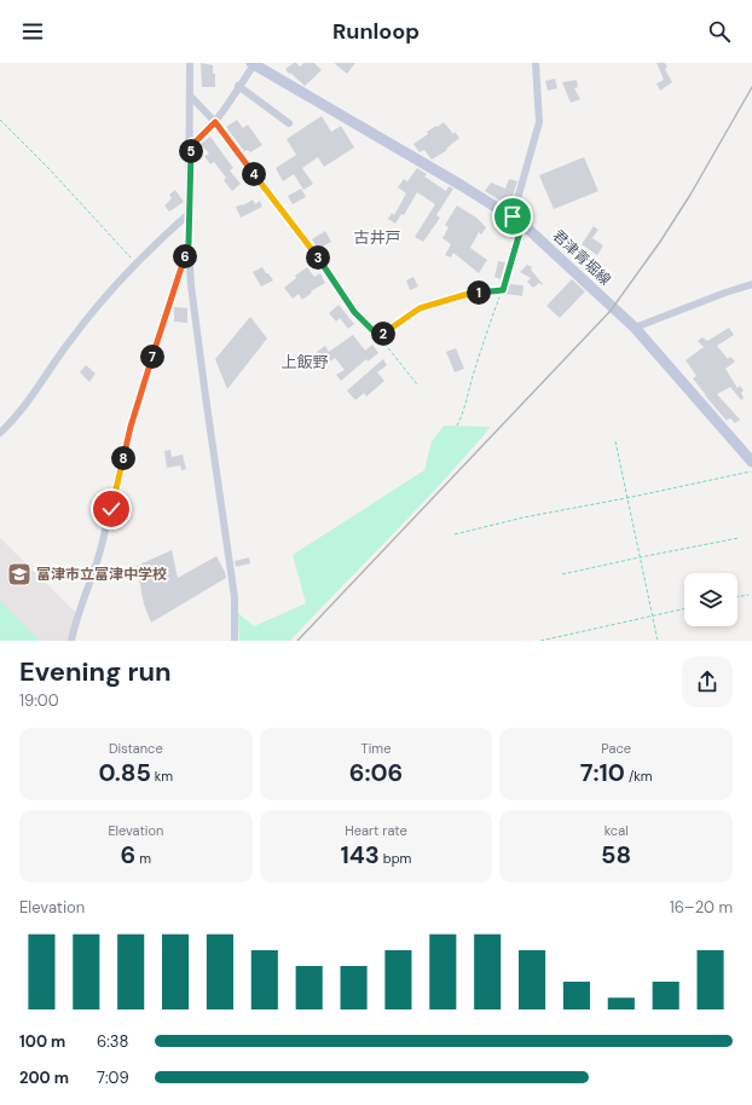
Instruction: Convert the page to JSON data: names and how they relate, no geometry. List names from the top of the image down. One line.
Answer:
{"streets":{"main road":["君津青堀線"]},"districts":["古井戸","上飯野"],"places":{"school or university":["富津市立富津中学校"]},"page":{"header":"Runloop","pins":["5","4","6","3","1","2","7","8"],"heading":["Evening run","19:00"],"stats":[["Distance","0.85 km"],["Time","6:06"],["Pace","7:10 /km"],["Elevation","6 m"],["Heart rate","143 bpm"],["kcal","58"]],"chart":["Elevation","16–20 m"],"list":[{"name":"100 m","note":"6:38"},{"name":"200 m","note":"7:09"}]}}
